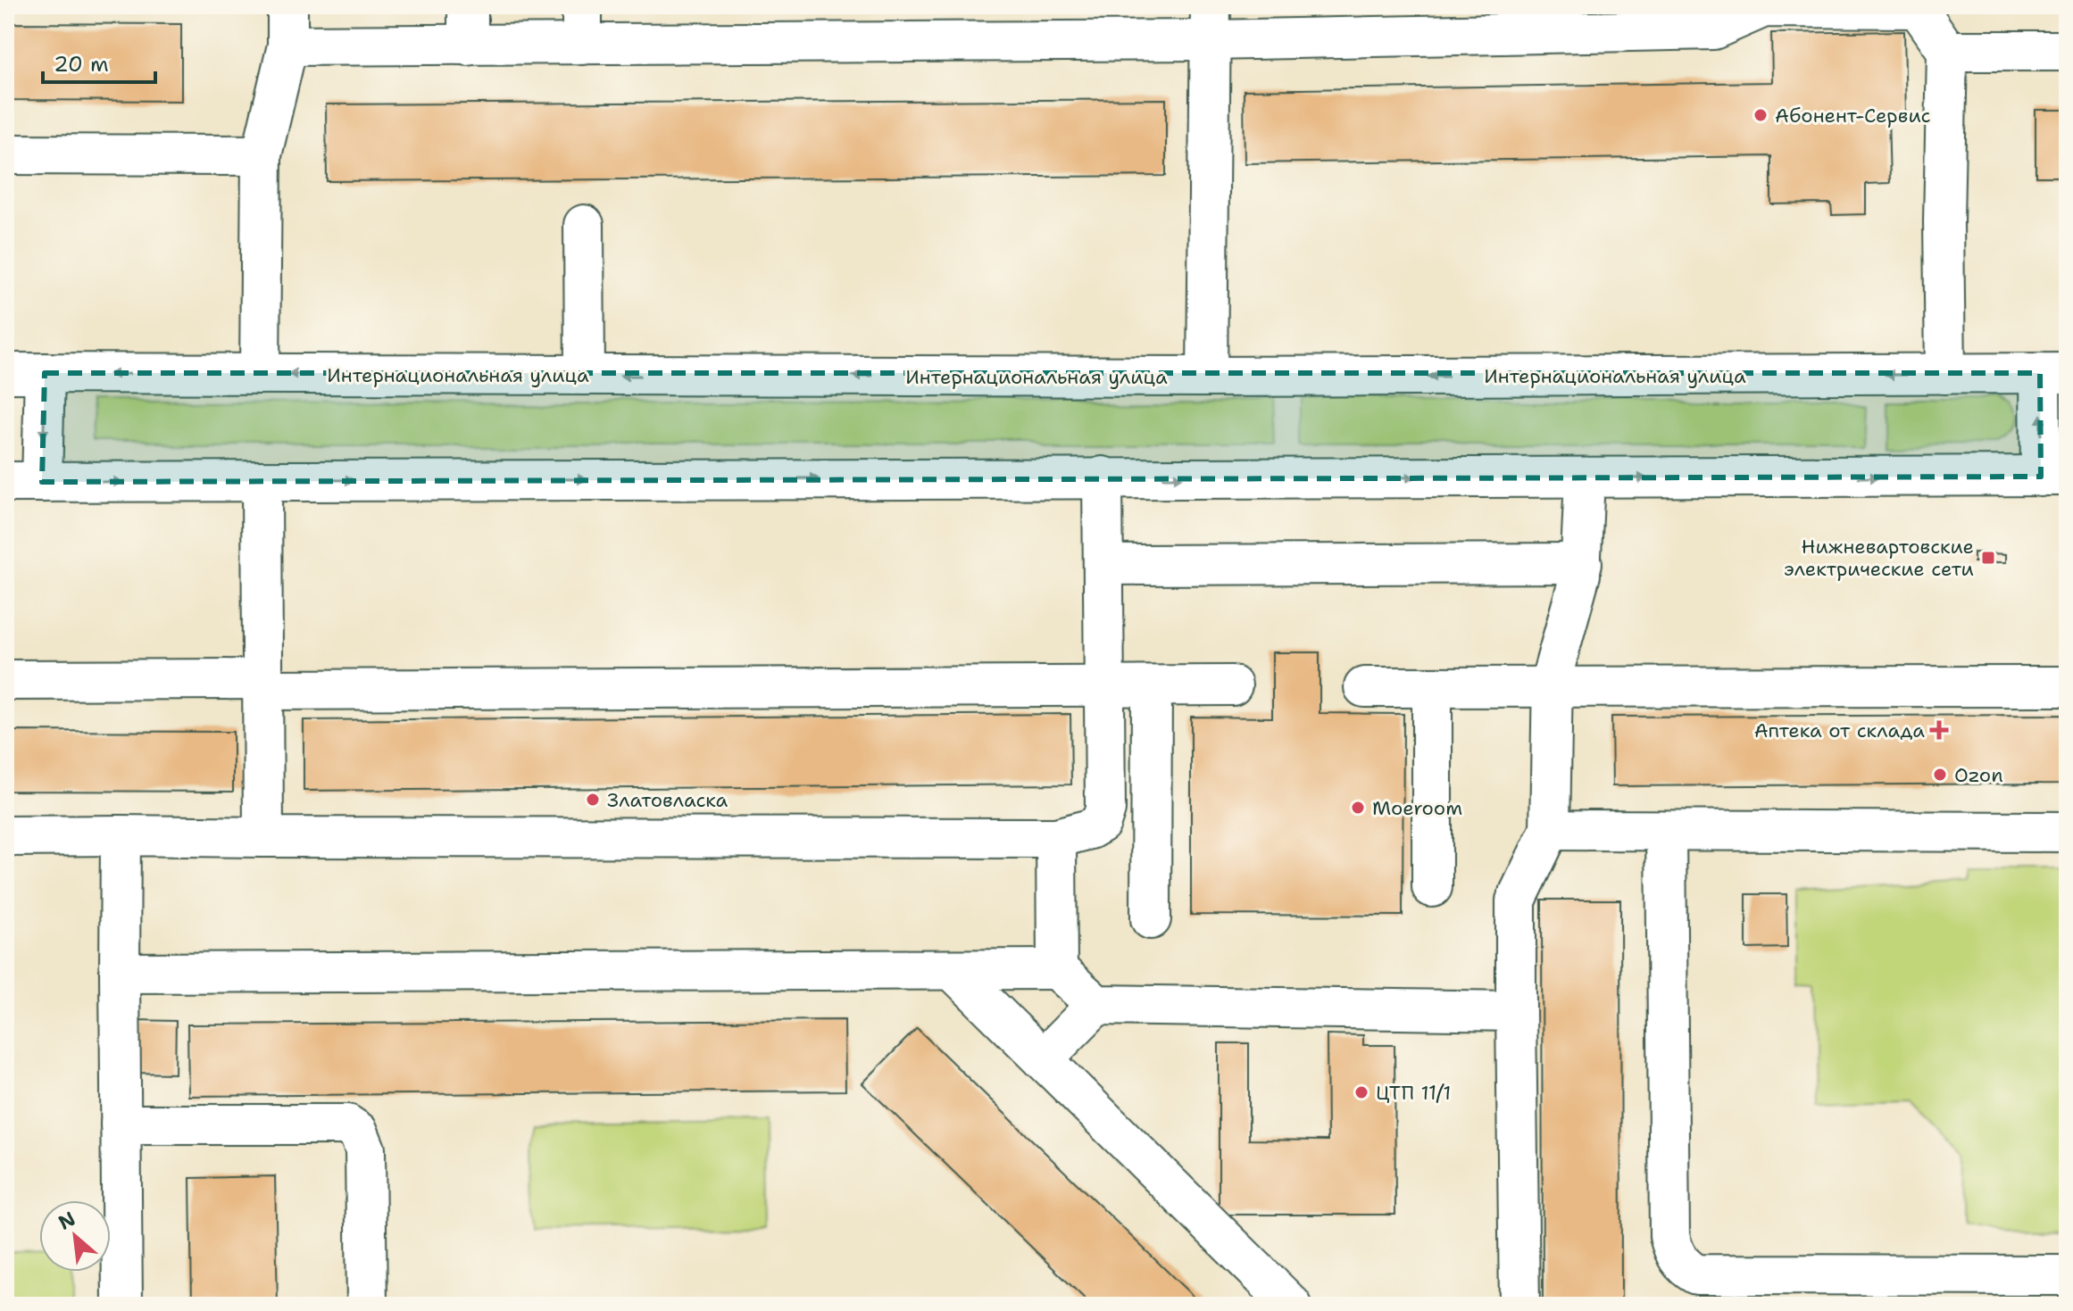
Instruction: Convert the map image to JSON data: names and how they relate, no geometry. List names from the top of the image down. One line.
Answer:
{"streets":{"main road":["Интернациональная улица"]},"places":{"other":["Абонент-Сервис","Ozon","Златовласка","Moeroom","ЦТП 11/1"],"transit":["Нижневартовские электрические сети"],"health":["Аптека от склада"]},"scale_bar":"20 m","north":"top left"}
